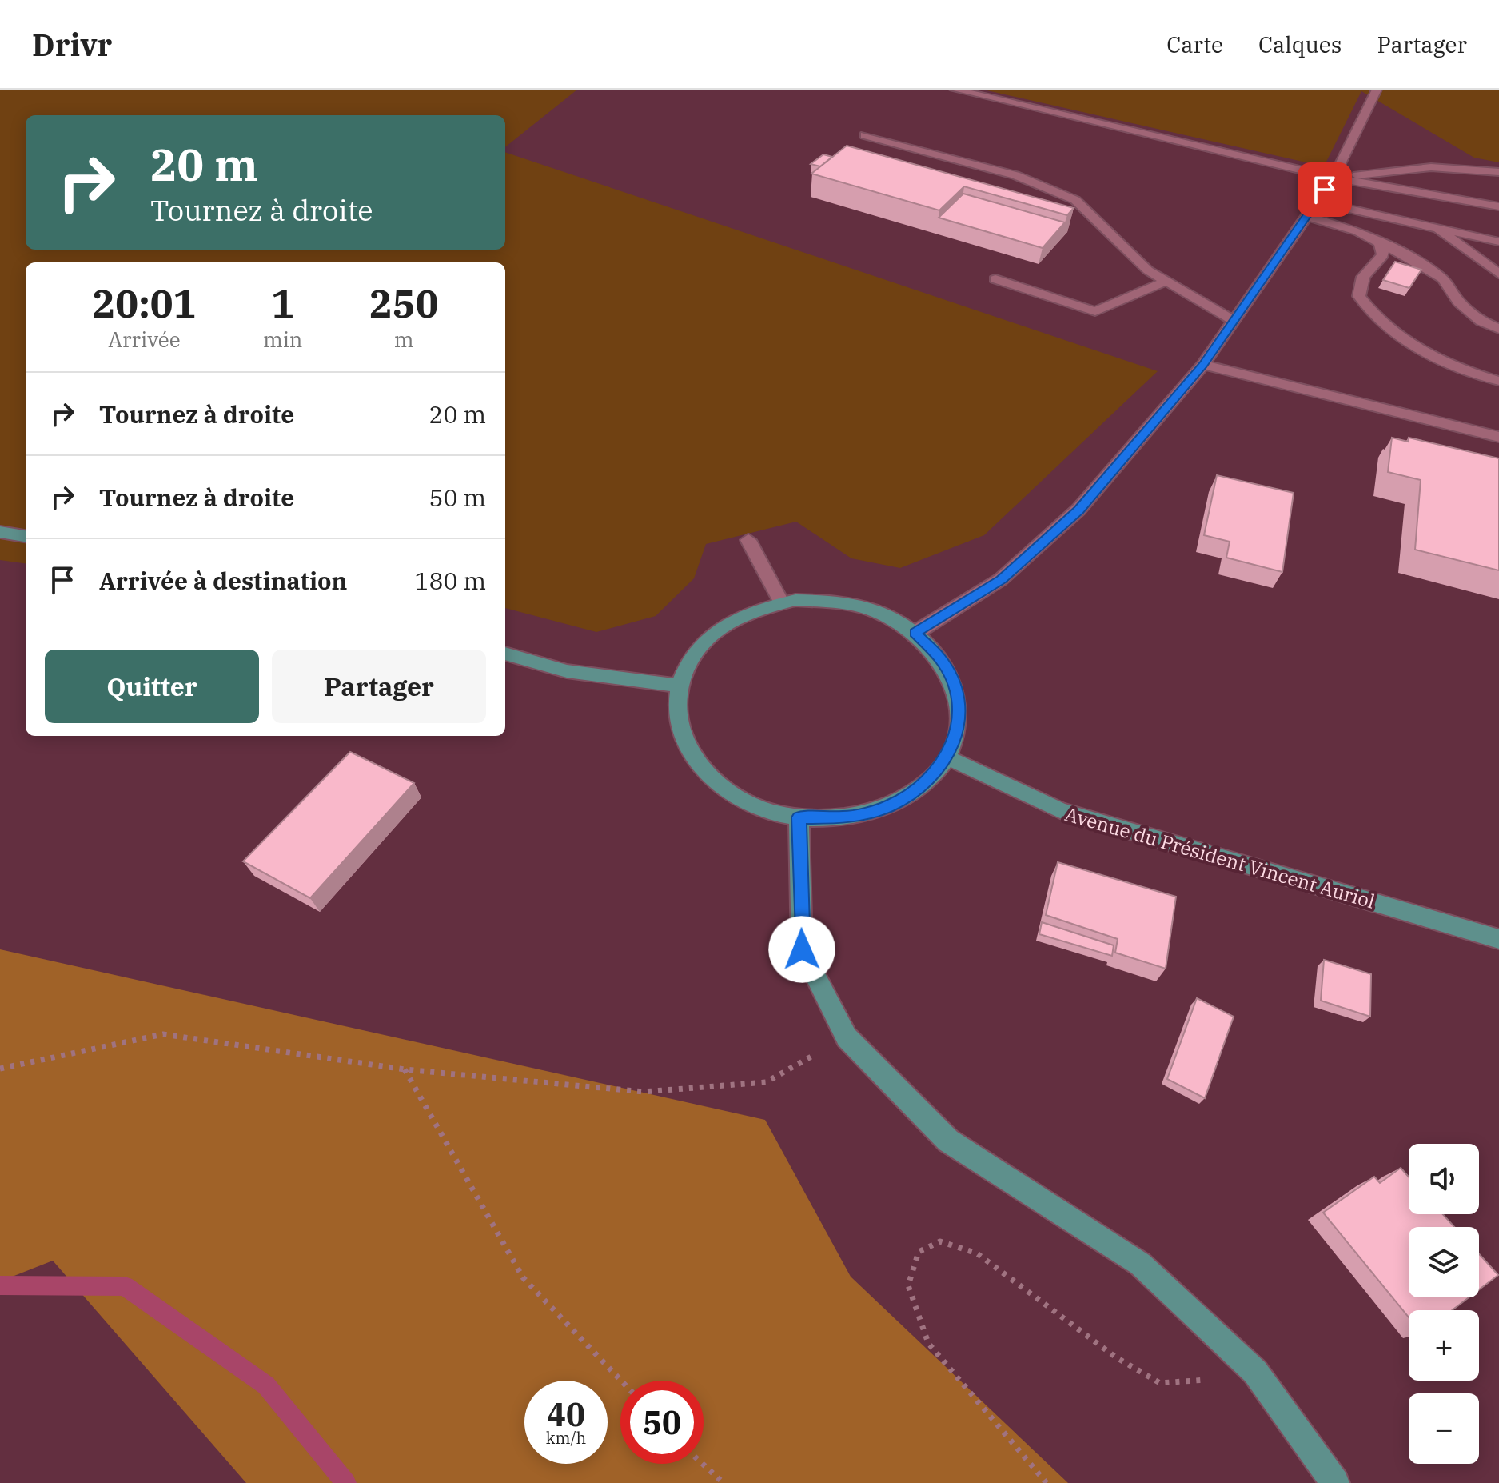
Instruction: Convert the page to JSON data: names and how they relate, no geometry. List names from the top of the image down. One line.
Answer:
{"streets":{"main road":["Avenue du Président Vincent Auriol"]},"page":{"header":"Drivr","nav":["Carte","Calques","Partager"],"turn":["20 m","Tournez à droite"],"eta":["20:01","Arrivée","1","min","250","m"],"list":[{"name":"Tournez à droite","value":"20 m"},{"name":"Tournez à droite","value":"50 m"},{"name":"Arrivée à destination","value":"180 m"}],"buttons":["Quitter","Partager"],"map_buttons":["+","−"],"speed":"40 km/h","limit":"50"}}
